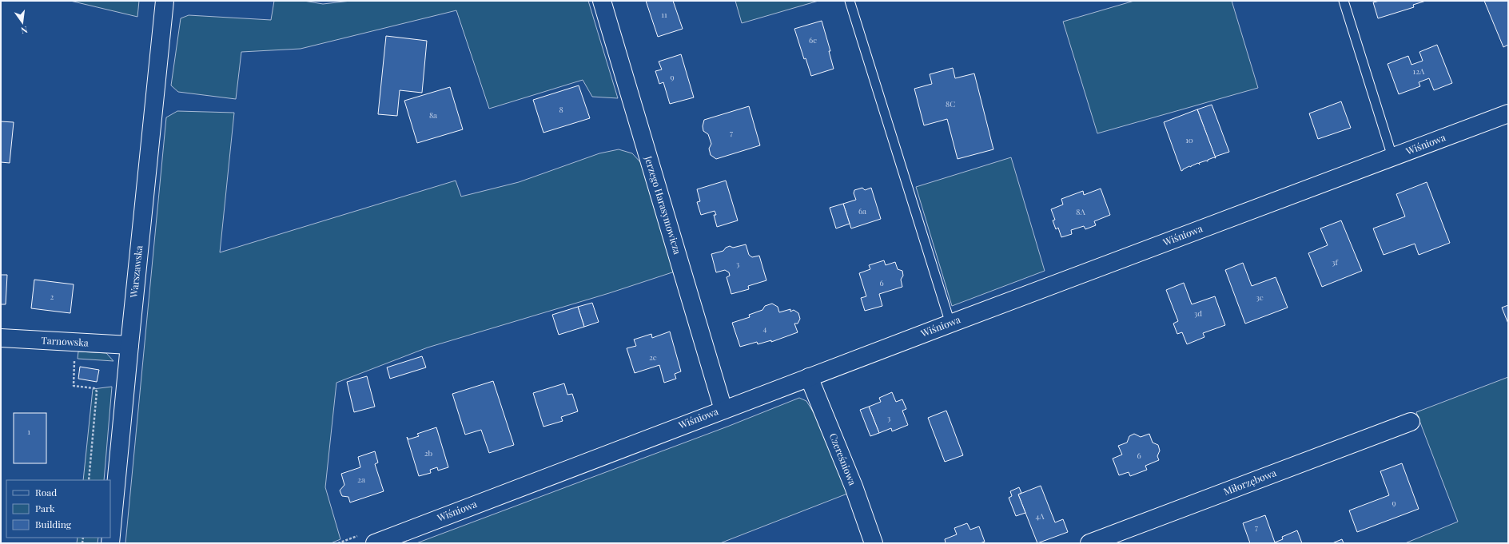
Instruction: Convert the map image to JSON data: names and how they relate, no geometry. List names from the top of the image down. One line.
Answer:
{"streets":{"street":["Wiśniowa","Jerzego Harasymowicza","Warszawska","Tarnowska","Czereśniowa","Miłorzębowa"]},"crossings":[["Wiśniowa","Jerzego Harasymowicza"],["Wiśniowa","Czereśniowa"],["Warszawska","Tarnowska"]],"house_numbers":["11","6c","12A","9","8C","8","8a","7","10","6a","8A","3f","3","6","2","3e","3d","4","2e","3","1","2b","6","2a","9","4A","7"],"legend":["Road","Park","Building"],"north":"bottom"}
